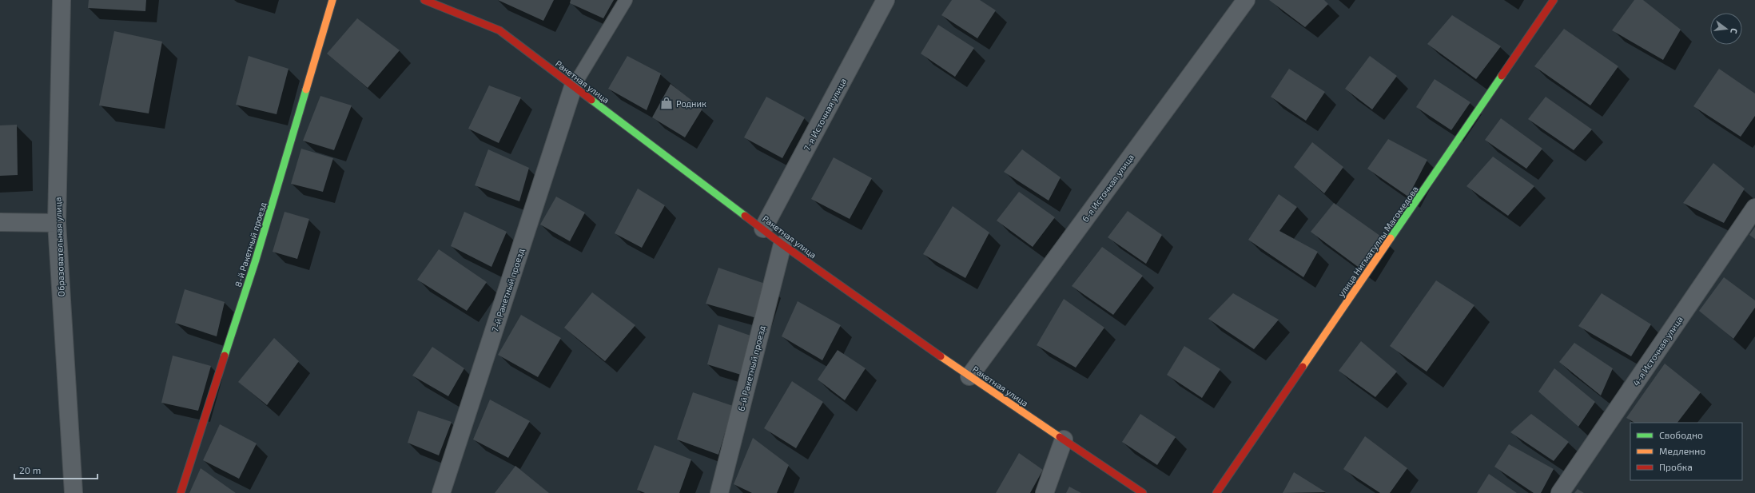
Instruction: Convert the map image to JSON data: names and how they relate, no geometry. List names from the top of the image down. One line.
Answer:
{"streets":{"street":["Ракетная улица","7-я Источная улица","6-я Источная улица","улица Нигматуллы Магомедова","8-й Ракетный проезд","Образовательная улица","7-й Ракетный проезд","4-я Источная улица","6-й Ракетный проезд"]},"crossings":[["Ракетная улица","7-я Источная улица"],["Ракетная улица","6-я Источная улица"],["Ракетная улица","7-й Ракетный проезд"],["Ракетная улица","6-й Ракетный проезд"]],"places":{"shop":["Родник"]},"legend":["Свободно","Медленно","Пробка"],"scale_bar":"20 m","north":"right"}
